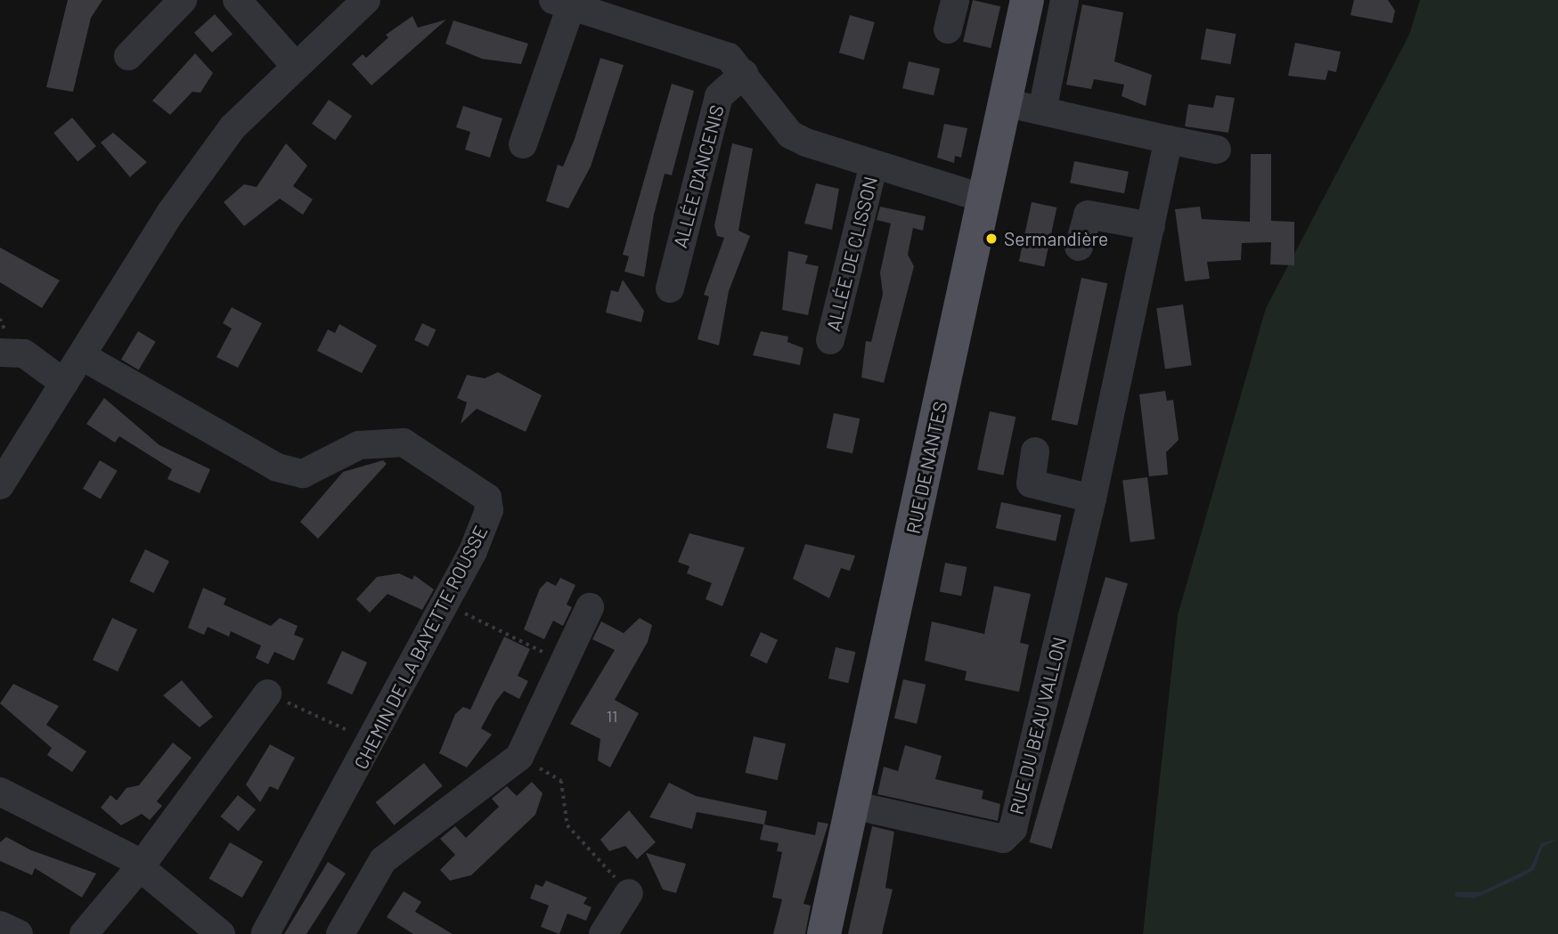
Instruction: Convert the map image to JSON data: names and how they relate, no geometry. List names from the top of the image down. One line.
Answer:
{"streets":{"main road":["RUE DE NANTES"],"street":["ALLÉE D'ANCENIS","ALLÉE DE CLISSON","CHEMIN DE LA BAYETTE ROUSSE","RUE DU BEAU VALLON"]},"crossings":[["RUE DE NANTES","RUE DU BEAU VALLON"]],"places":["Sermandière"],"house_numbers":["11"]}
